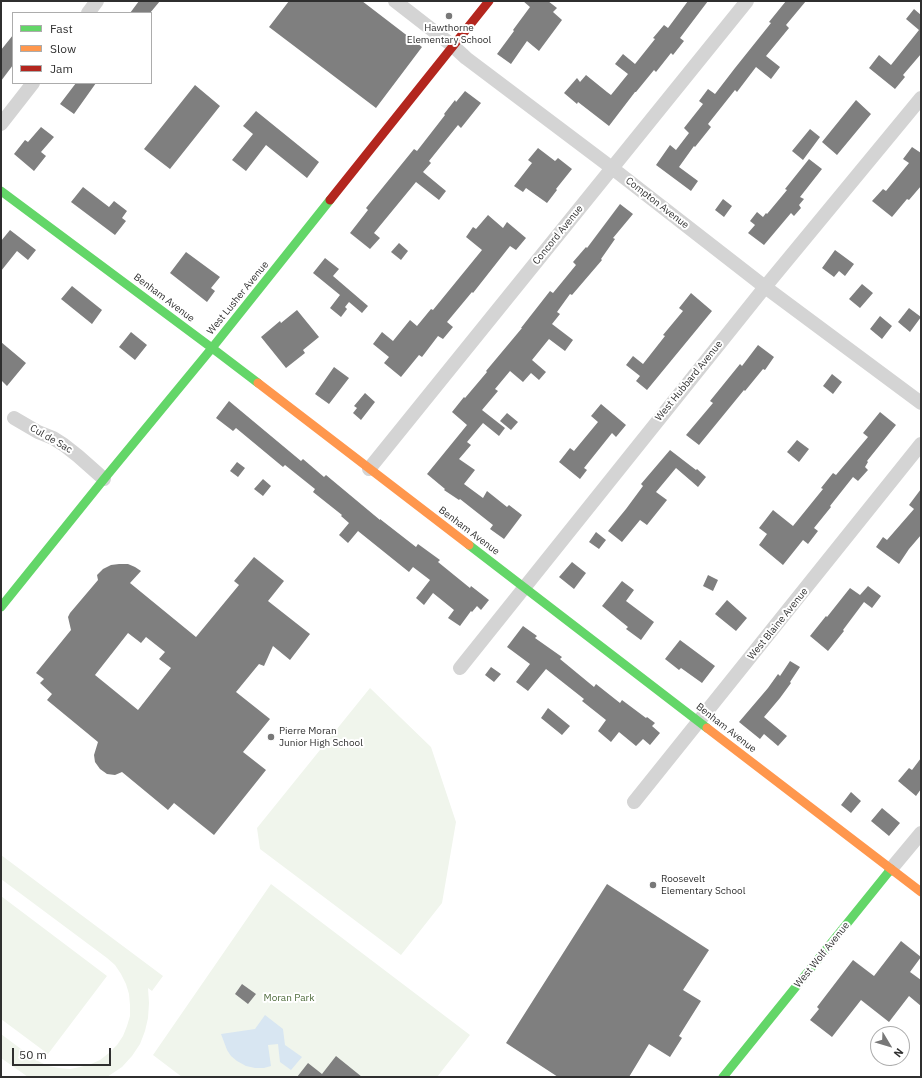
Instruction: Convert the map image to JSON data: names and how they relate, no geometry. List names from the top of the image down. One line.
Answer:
{"streets":{"main road":["Benham Avenue","West Lusher Avenue","West Wolf Avenue"],"street":["Compton Avenue","Concord Avenue","West Hubbard Avenue","Cul de Sac","West Blaine Avenue"]},"crossings":[["Compton Avenue","Concord Avenue"],["Compton Avenue","West Lusher Avenue"],["Compton Avenue","West Hubbard Avenue"],["Concord Avenue","Benham Avenue"],["Benham Avenue","West Lusher Avenue"],["Benham Avenue","West Hubbard Avenue"],["Benham Avenue","West Blaine Avenue"],["Benham Avenue","West Wolf Avenue"],["West Lusher Avenue","Cul de Sac"]],"parks":["Moran Park"],"places":["Hawthorne Elementary School","Pierre Moran Junior High School","Roosevelt Elementary School"],"legend":["Fast","Slow","Jam"],"scale_bar":"50 m","north":"bottom right"}
